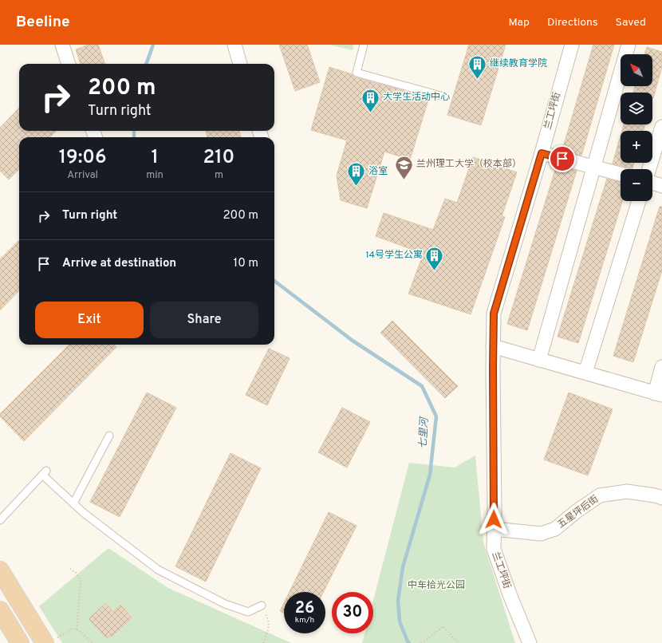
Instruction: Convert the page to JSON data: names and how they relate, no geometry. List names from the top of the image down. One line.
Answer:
{"streets":{"street":["兰工坪街","五星坪后街"]},"crossings":[["兰工坪街","五星坪后街"]],"water":["七里河"],"parks":["中车·拾光公园"],"places":{"building":["继续教育学院","大学生活动中心","浴室","14号学生公寓"],"school or university":["兰州理工大学（校本部）"]},"north":"top left","page":{"header":"Beeline","nav":["Map","Directions","Saved"],"map_buttons":["+","−"],"turn":["200 m","Turn right"],"eta":["19:06","Arrival","1","min","210","m"],"list":[{"name":"Turn right","value":"200 m"},{"name":"Arrive at destination","value":"10 m"}],"buttons":["Exit","Share"],"speed":"26 km/h","limit":"30"}}
